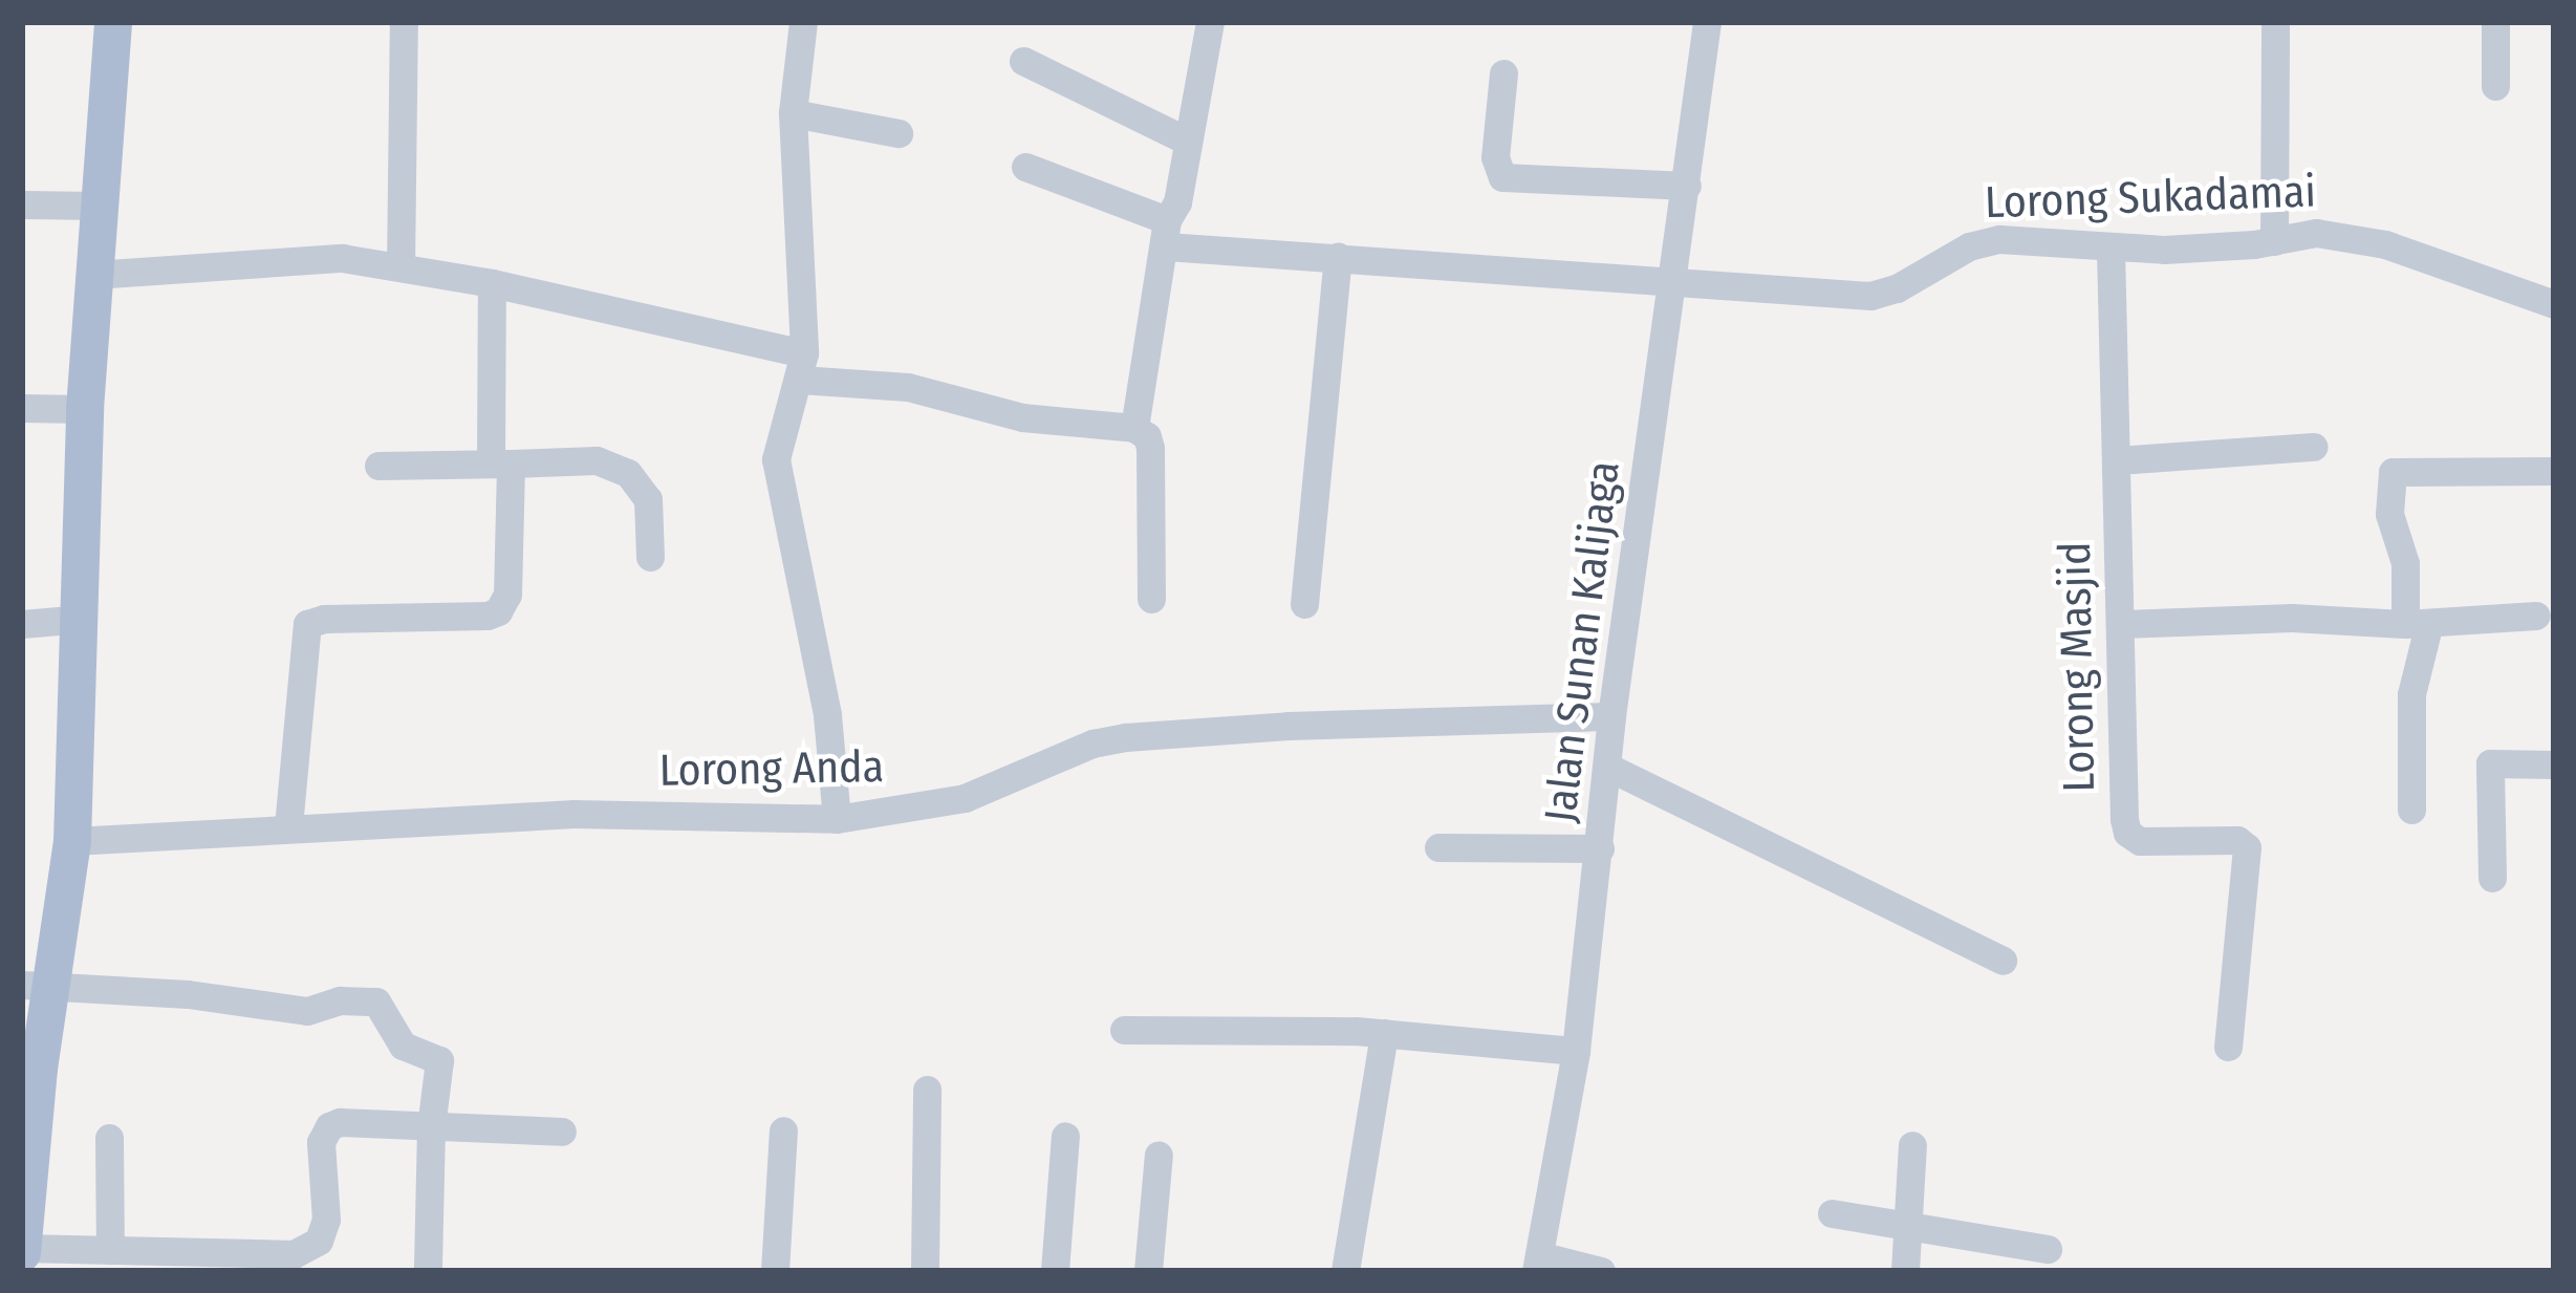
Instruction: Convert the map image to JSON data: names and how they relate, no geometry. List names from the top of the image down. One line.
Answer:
{"streets":{"street":["Lorong Sukadamai","Jalan Sunan Kalijaga","Lorong Masjid","Lorong Anda"]},"crossings":[["Lorong Sukadamai","Jalan Sunan Kalijaga"],["Lorong Sukadamai","Lorong Masjid"],["Jalan Sunan Kalijaga","Lorong Anda"]]}
